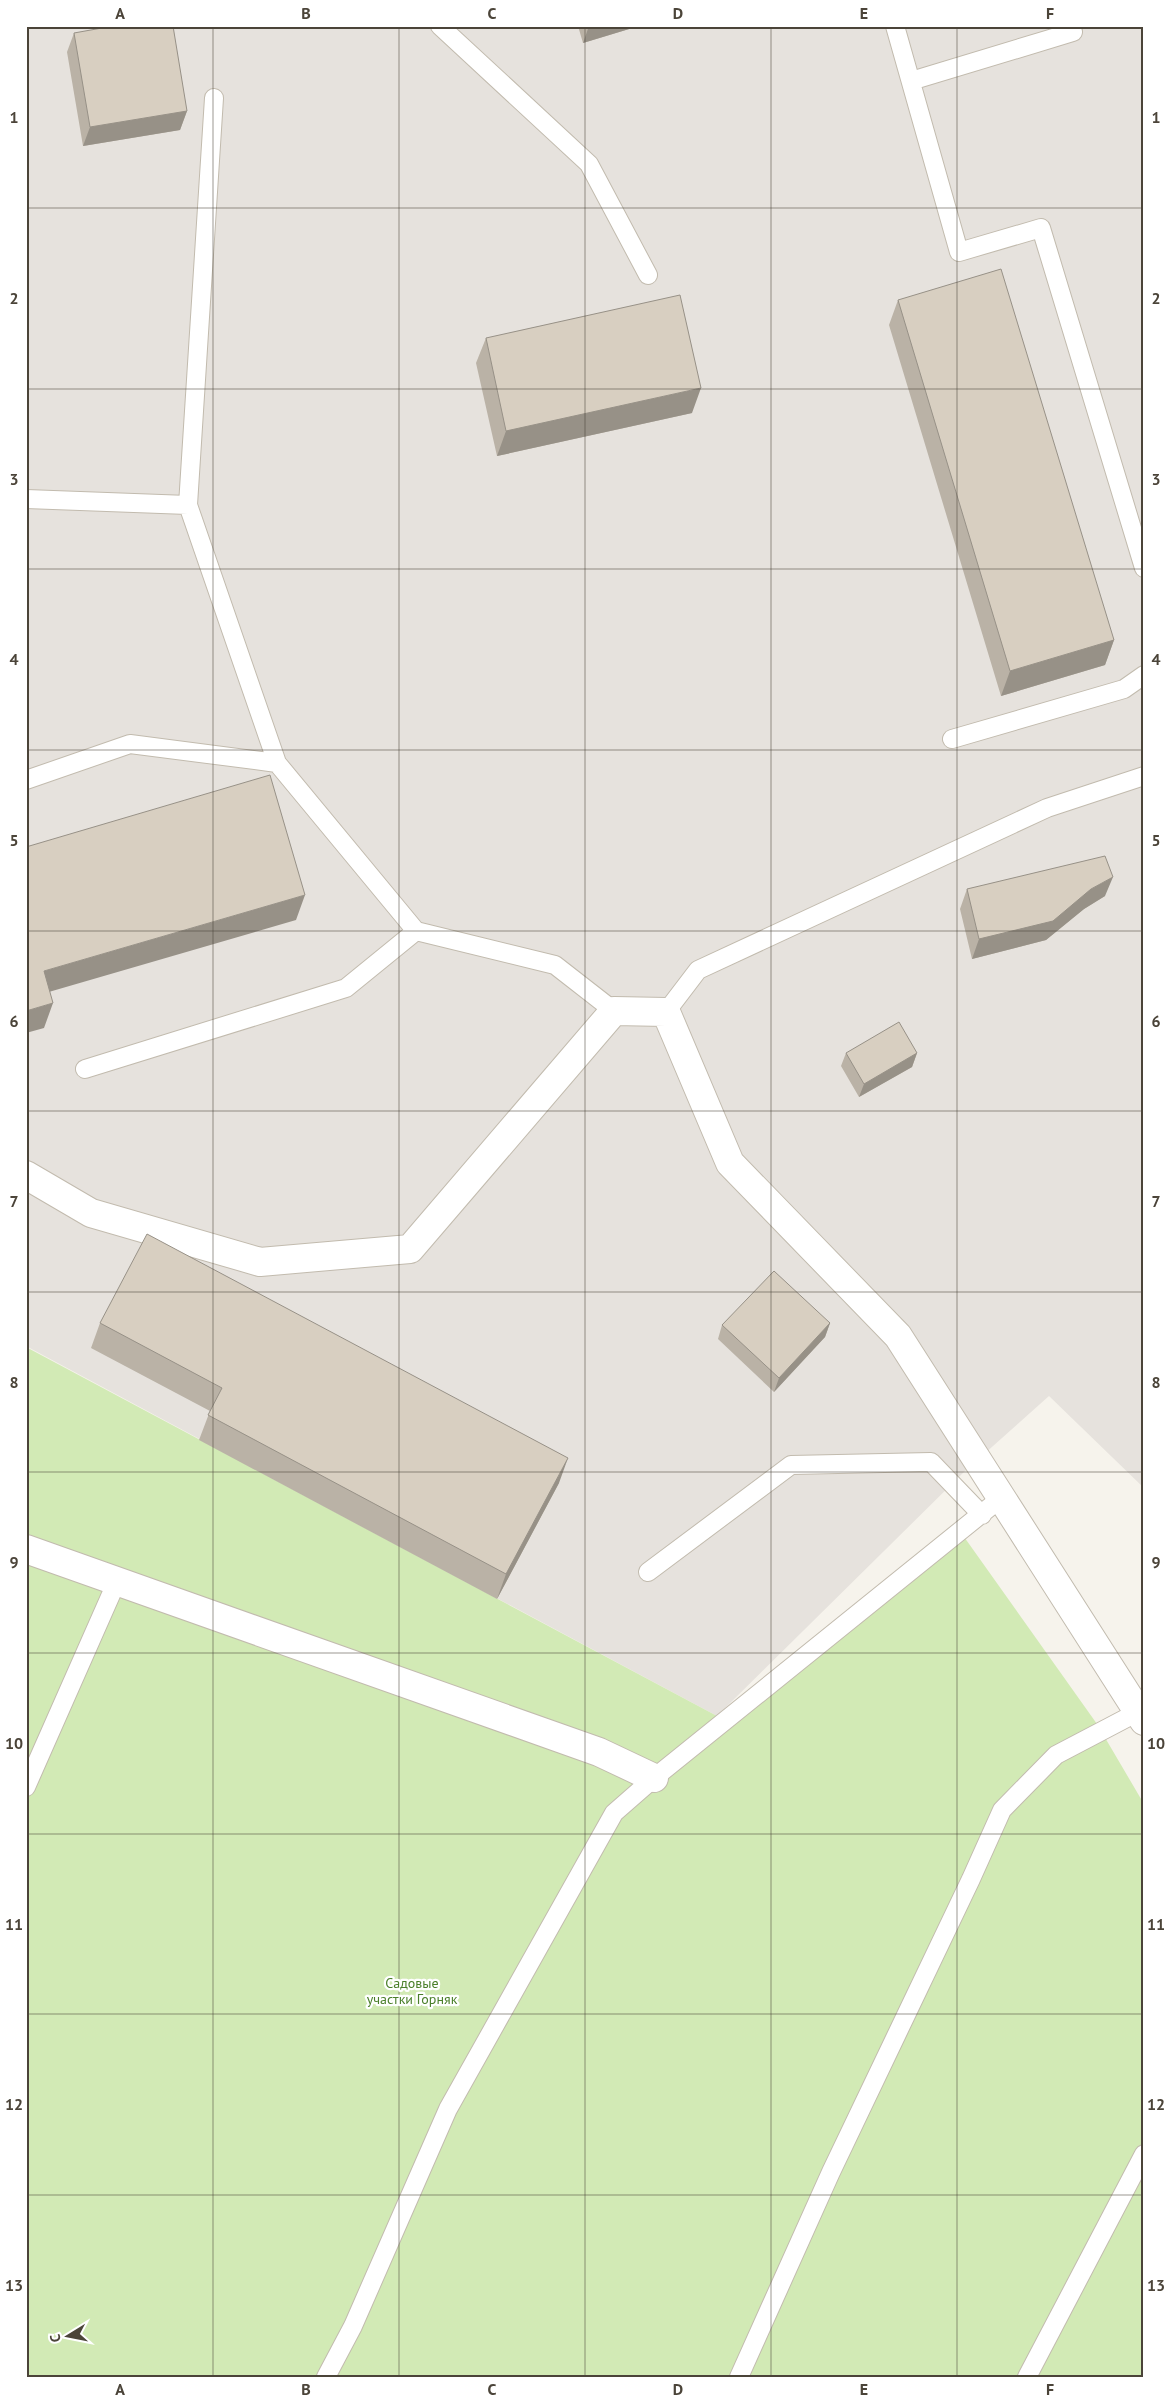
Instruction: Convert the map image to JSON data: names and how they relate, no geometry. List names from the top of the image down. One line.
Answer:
{"parks":["Садовые участки Горняк"],"north":"left","grid":{"columns":["A","B","C","D","E","F"],"rows":["1","2","3","4","5","6","7","8","9","10","11","12","13"]}}
